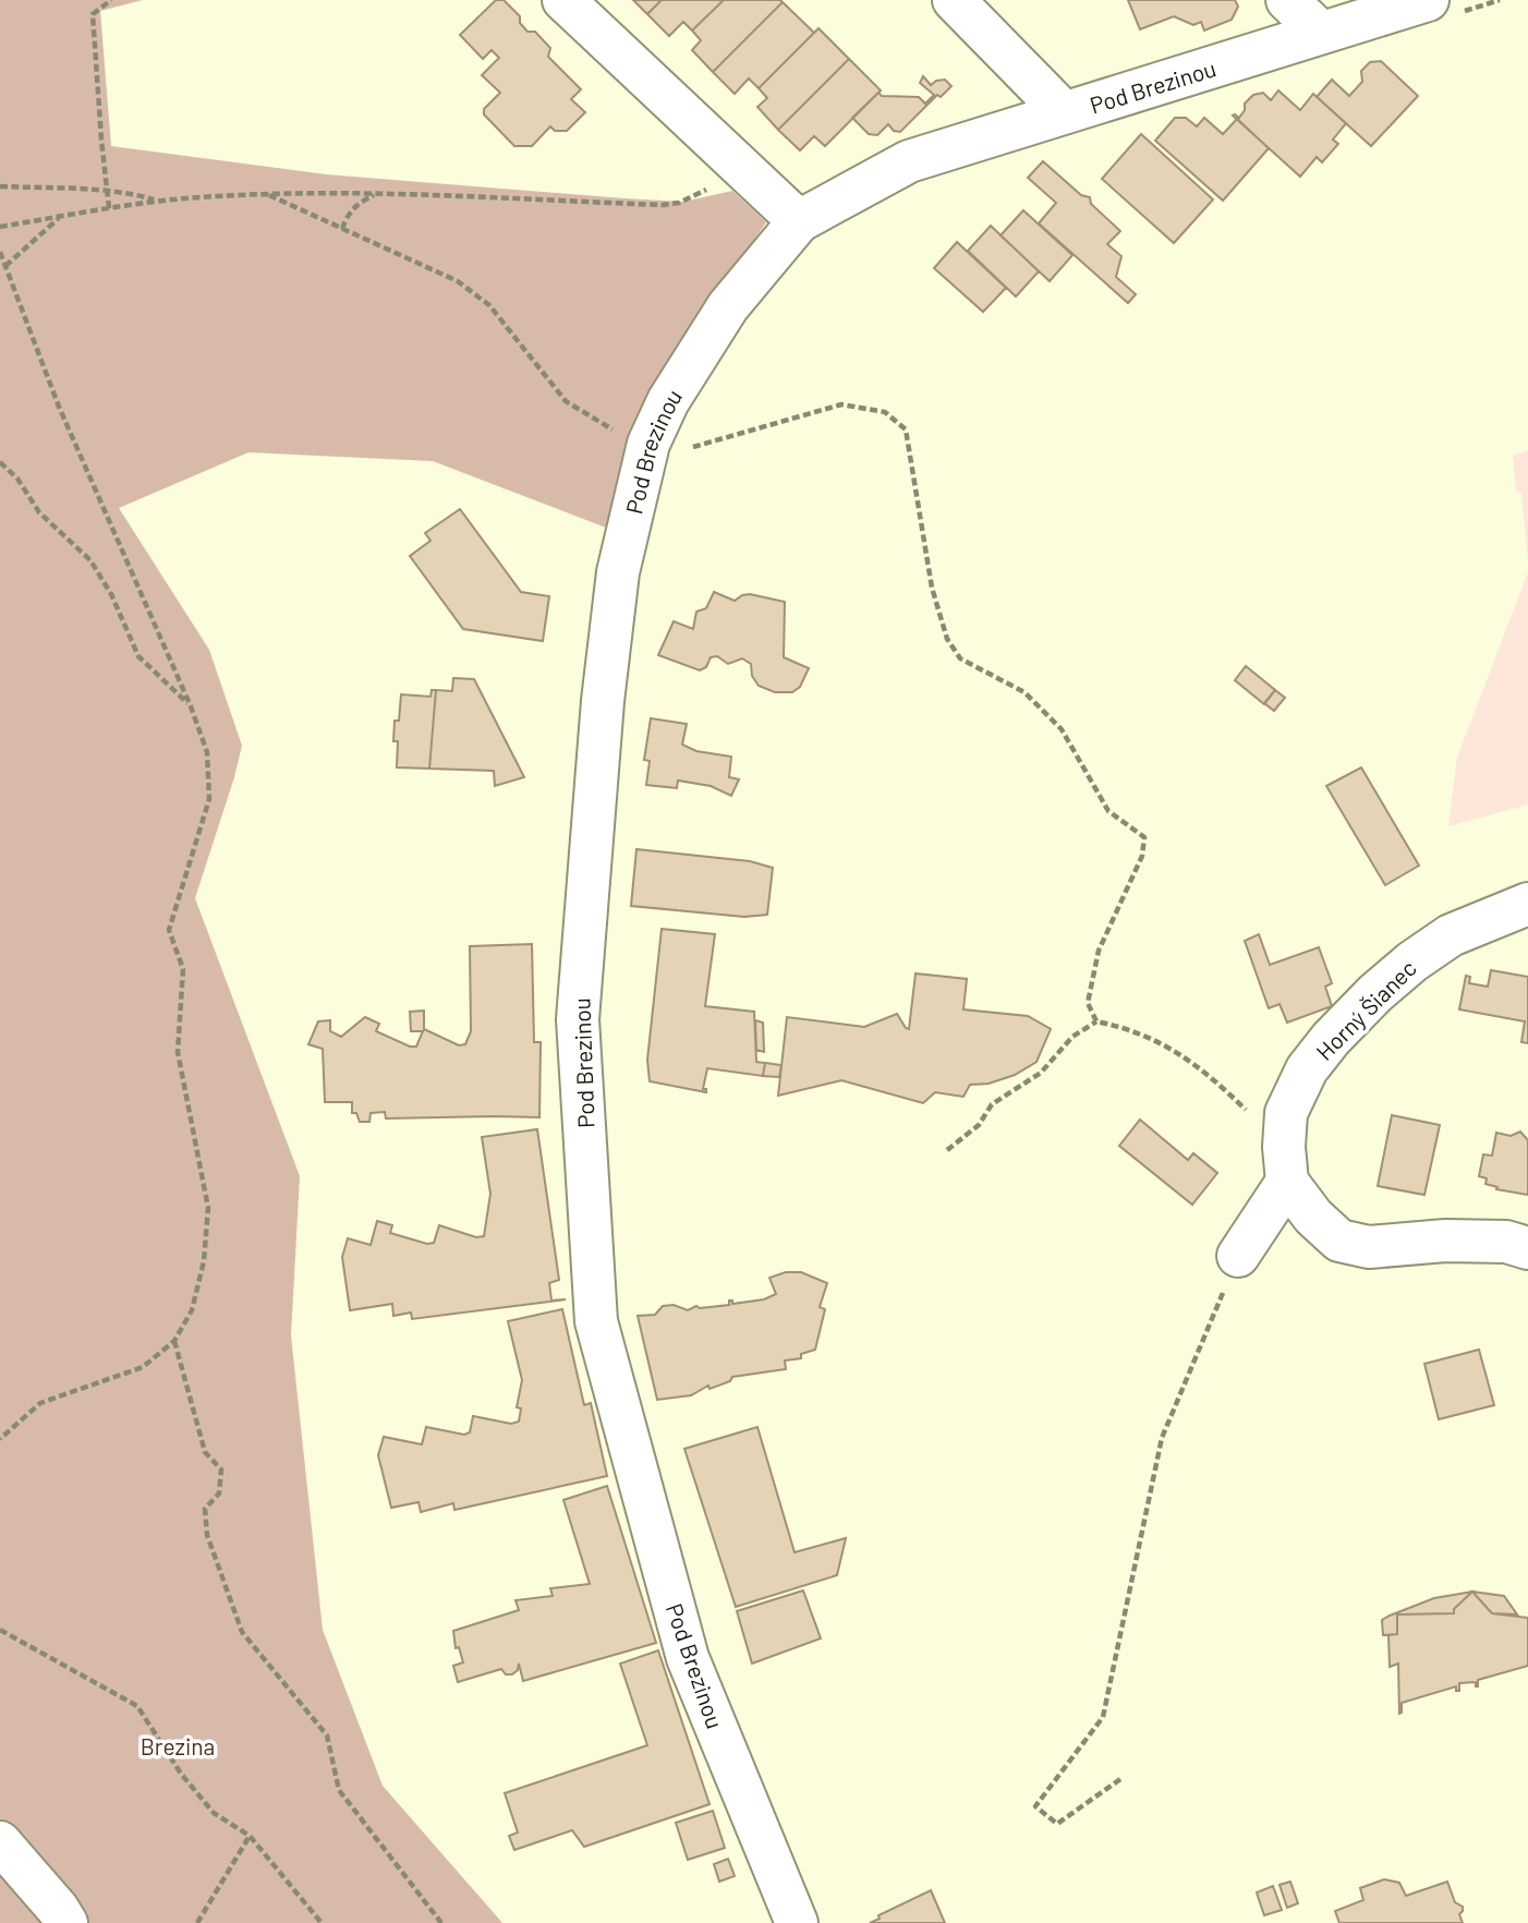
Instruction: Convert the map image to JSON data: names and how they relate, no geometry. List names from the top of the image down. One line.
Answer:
{"streets":{"street":["Pod Brezinou","Horný Šianec"]},"parks":["Brezina"]}
